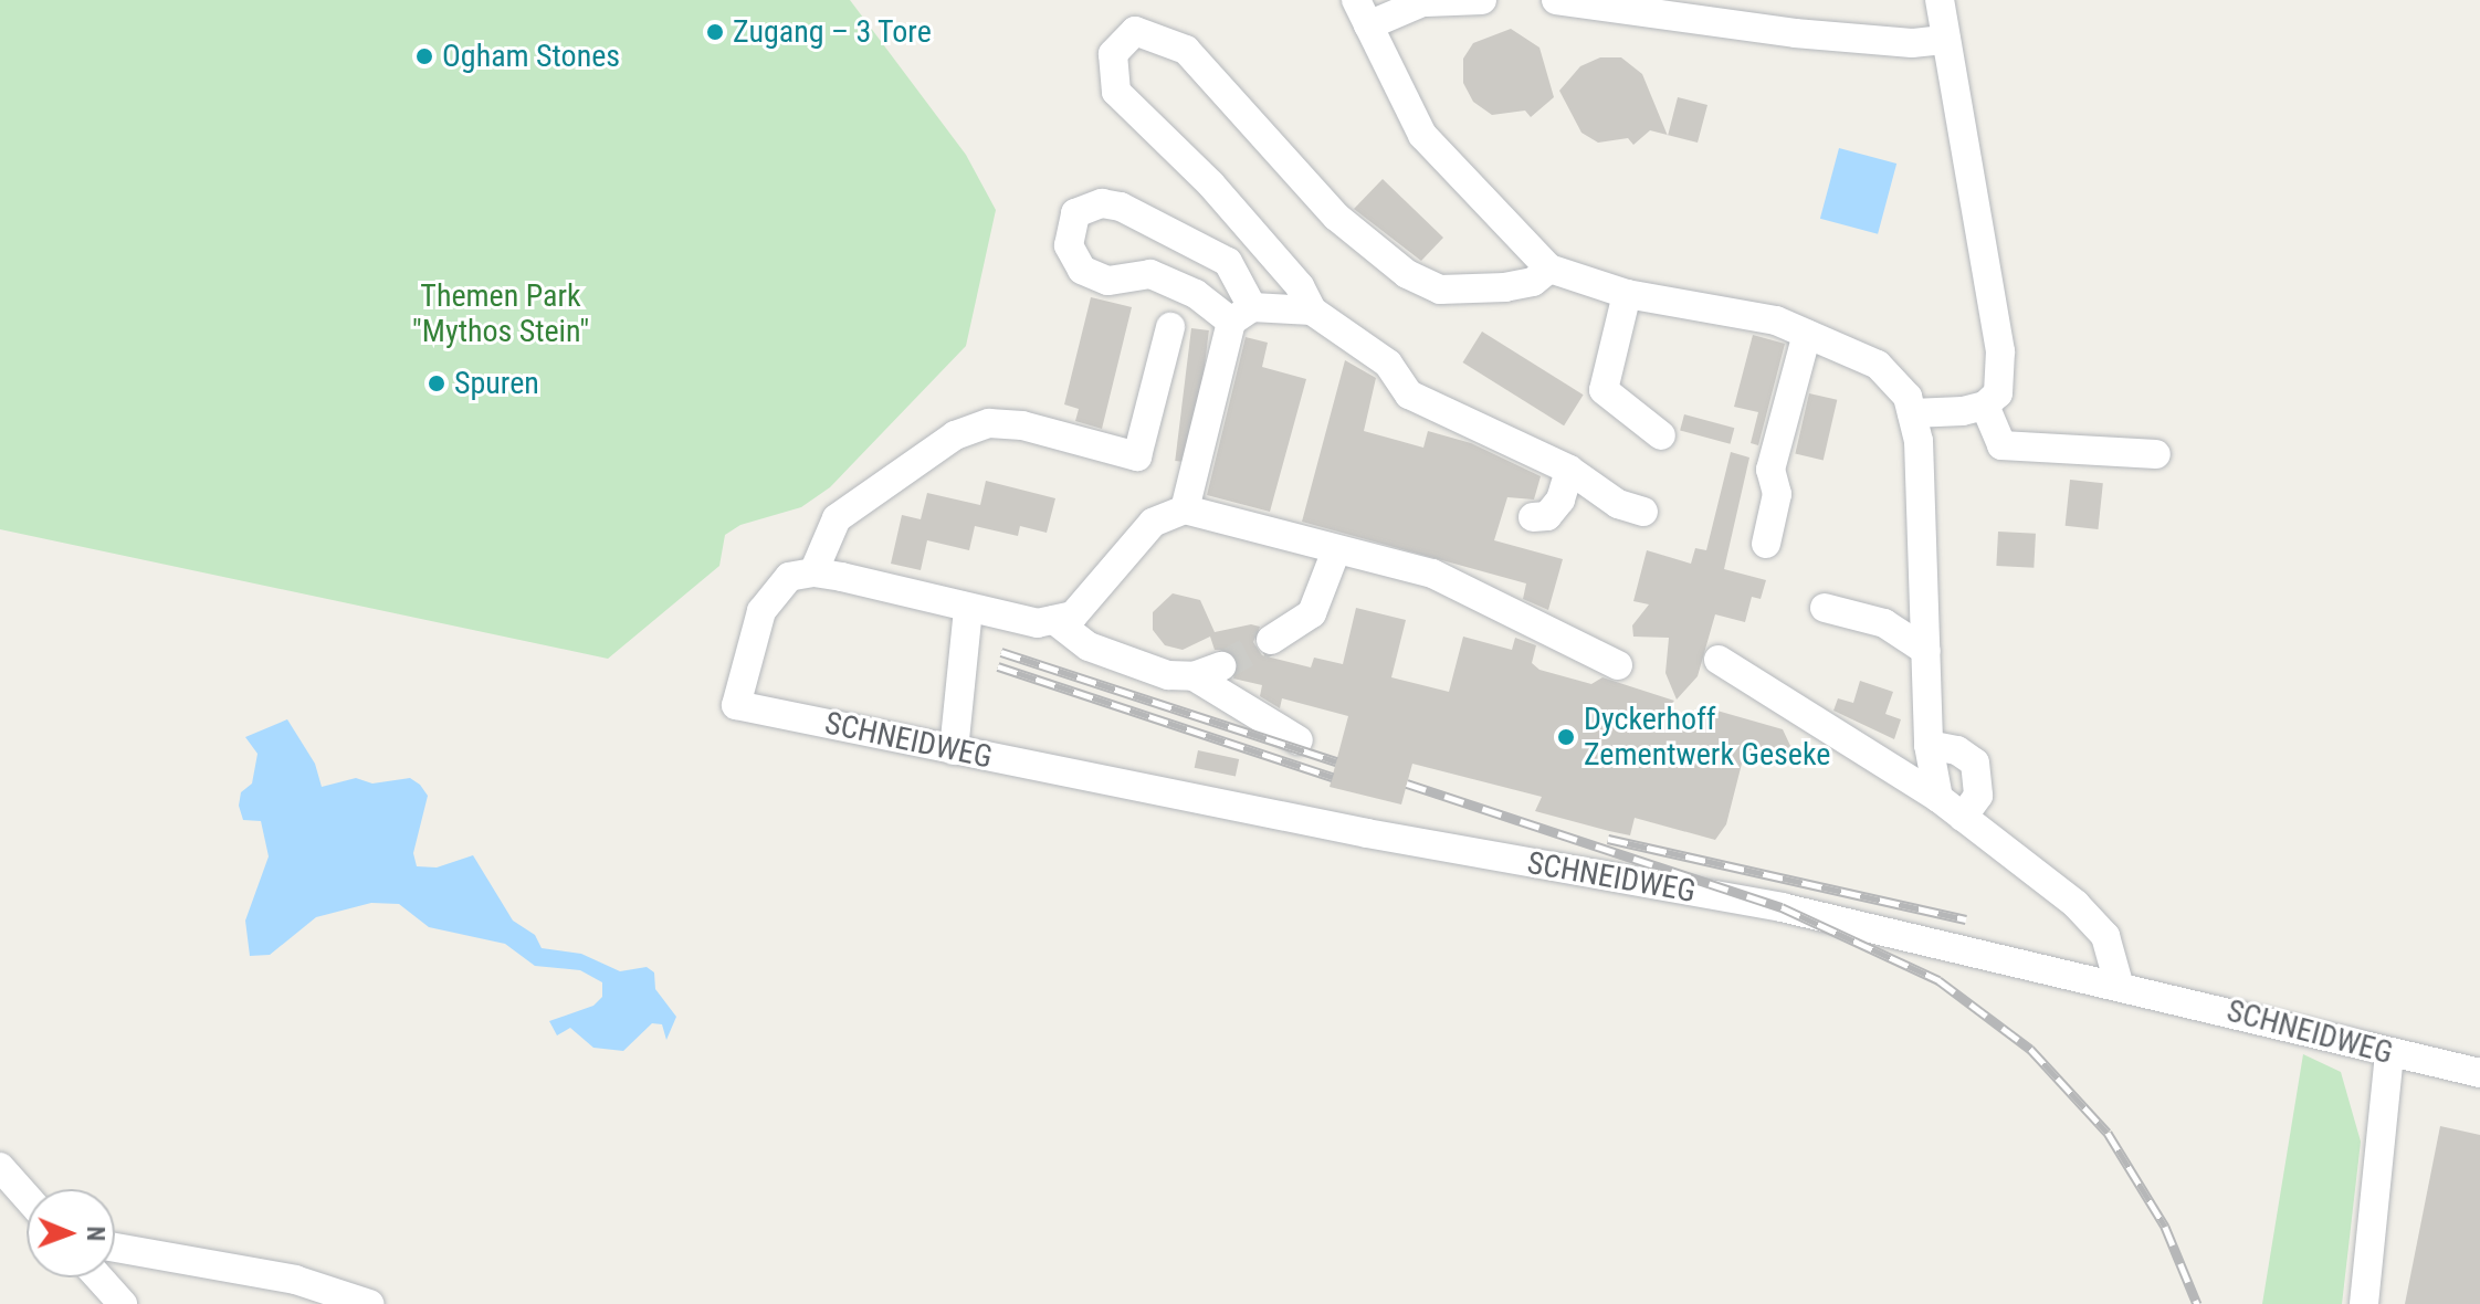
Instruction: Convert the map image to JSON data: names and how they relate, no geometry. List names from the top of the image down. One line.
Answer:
{"streets":{"street":["SCHNEIDWEG"]},"parks":["Themen Park \"Mythos Stein\""],"places":["Zugang – 3 Tore","Ogham Stones","Spuren","Dyckerhoff Zementwerk Geseke"],"north":"right"}
